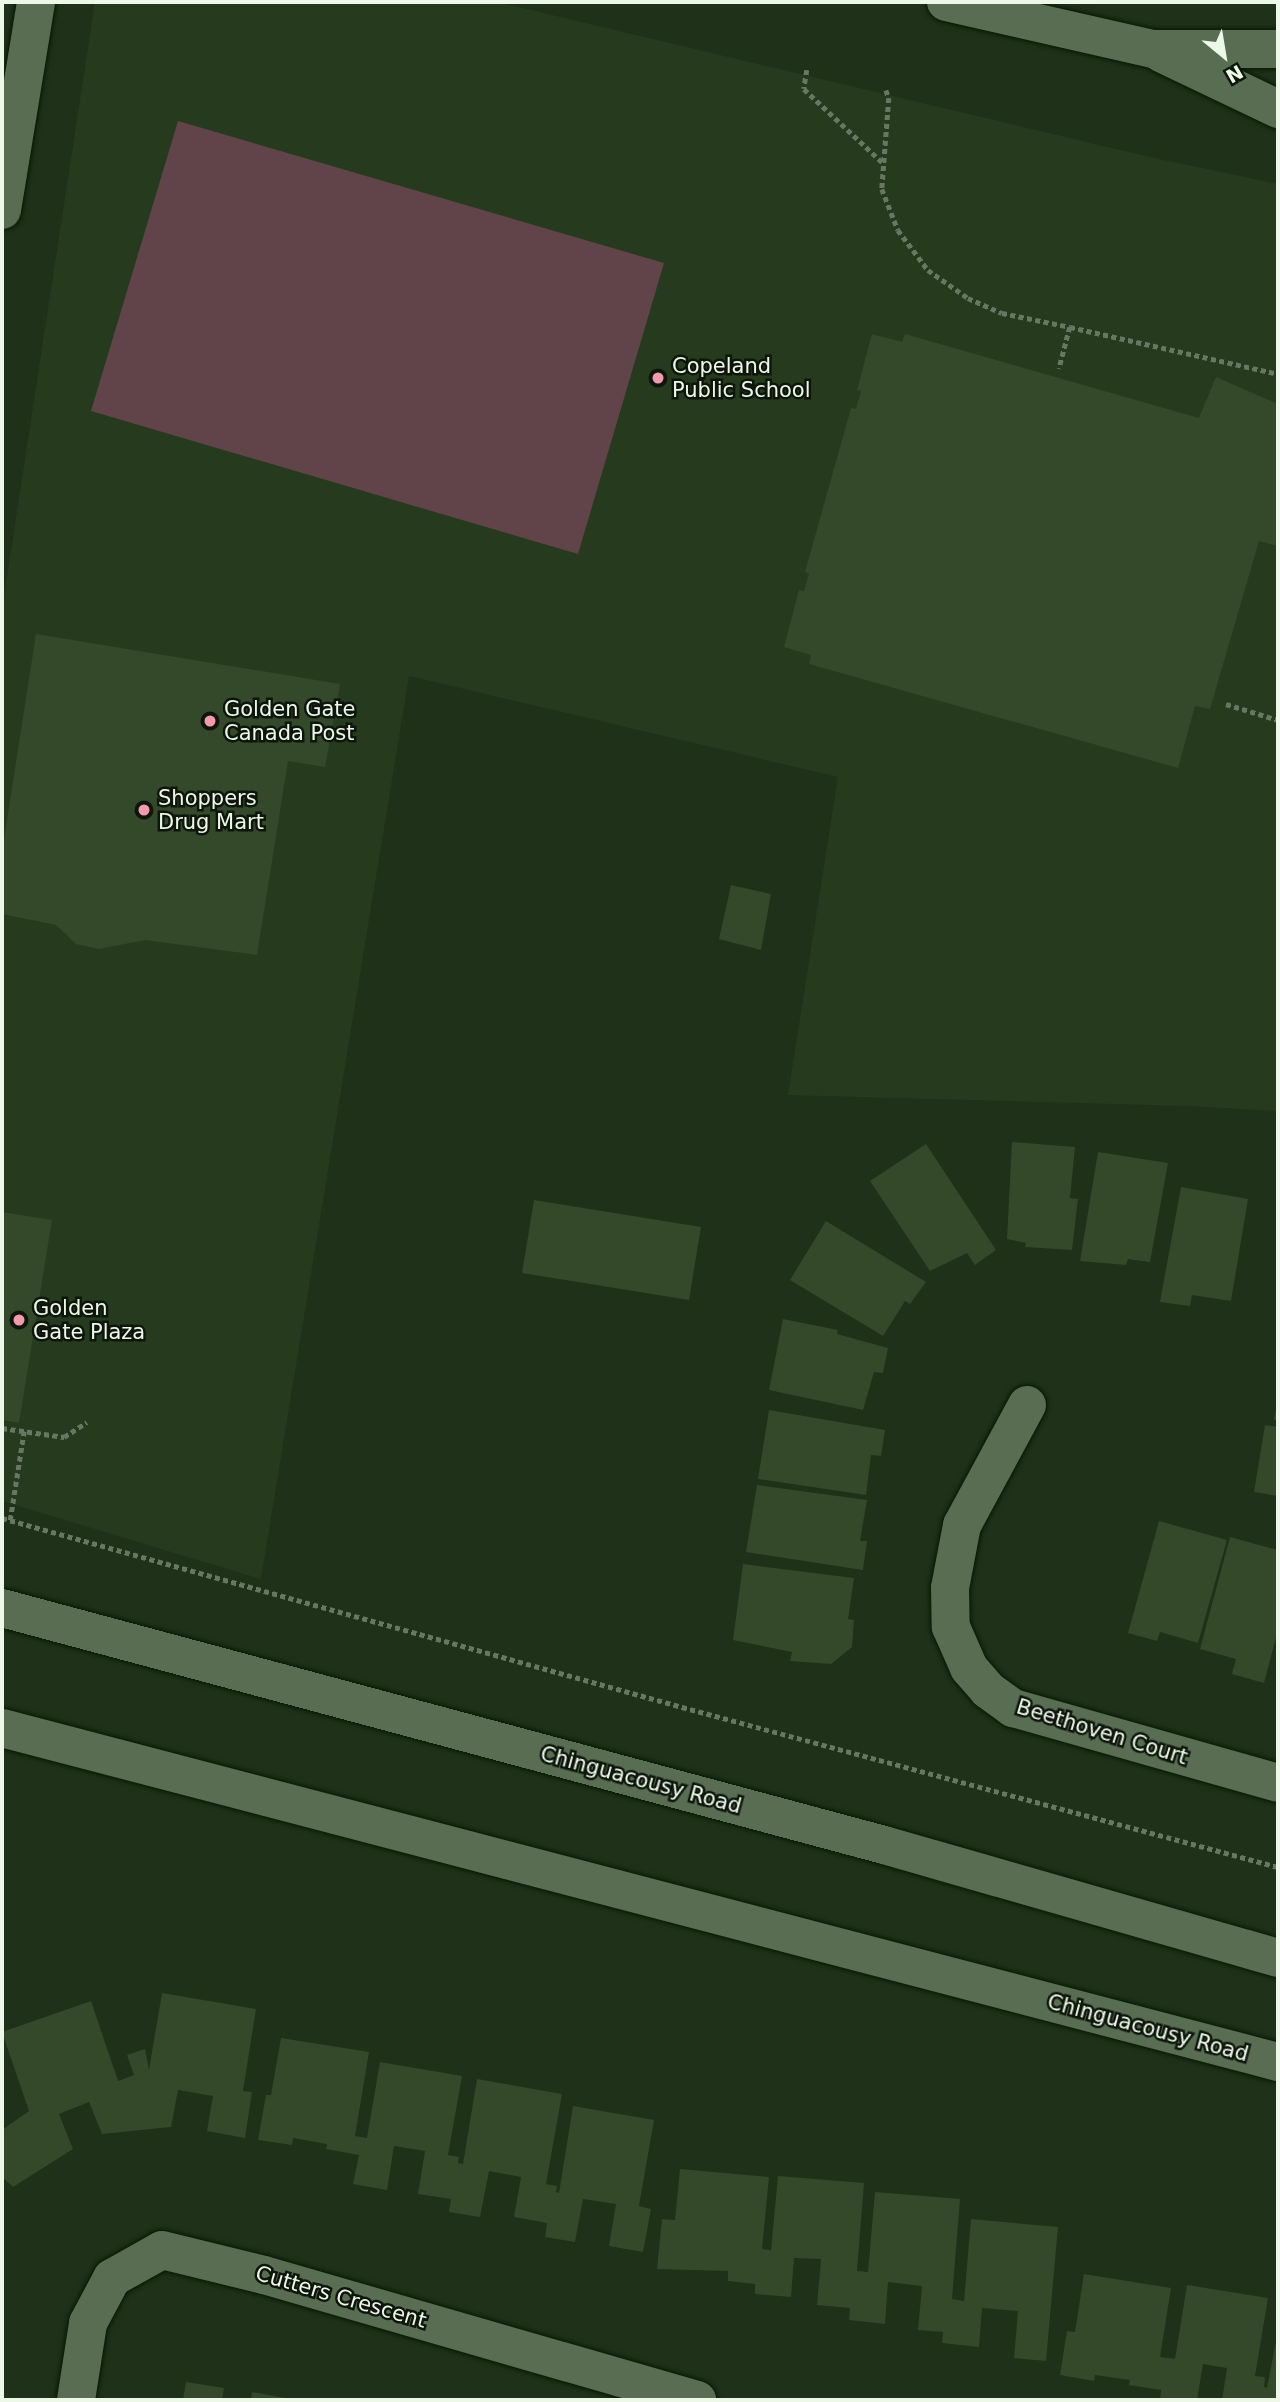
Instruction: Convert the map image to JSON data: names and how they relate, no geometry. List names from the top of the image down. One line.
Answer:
{"streets":{"main road":["Beethoven Court","Chinguacousy Road","Cutters Crescent"]},"places":["Copeland Public School","Golden Gate Canada Post","Shoppers Drug Mart","Golden Gate Plaza"],"north":"bottom right"}
